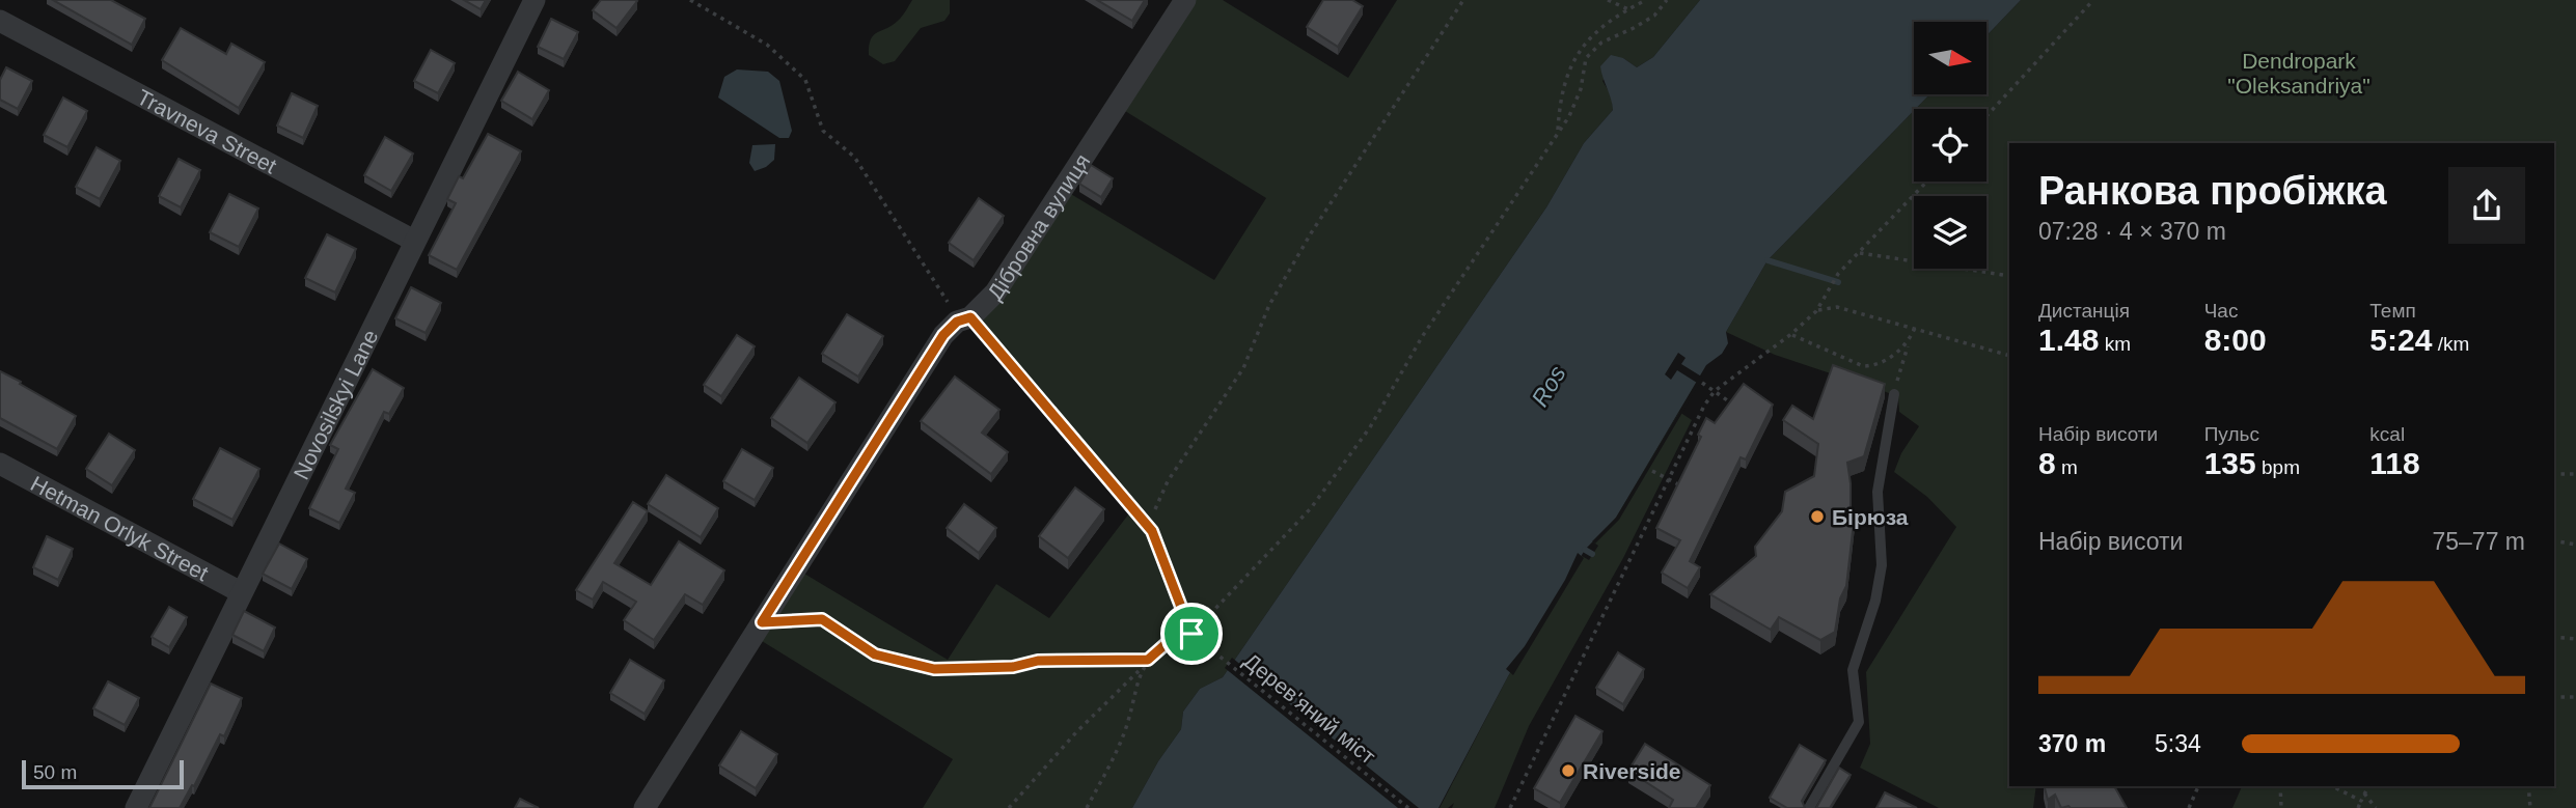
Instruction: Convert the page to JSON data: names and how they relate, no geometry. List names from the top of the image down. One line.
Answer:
{"streets":{"street":["Travneva Street","Дібровна вулиця","Novosilskyi Lane","Hetman Orlyk Street"],"path":["Дерев'яний міст"]},"crossings":[["Travneva Street","Novosilskyi Lane"],["Novosilskyi Lane","Hetman Orlyk Street"]],"water":["Ros"],"parks":["Dendropark \"Oleksandriya\""],"places":["Бірюза","Riverside"],"scale_bar":"50 m","north":"right","page":{"heading":["Ранкова пробіжка","07:28 · 4 × 370 m"],"stats":[["Дистанція","1.48 km"],["Час","8:00"],["Темп","5:24 /km"],["Набір висоти","8 m"],["Пульс","135 bpm"],["kcal","118"]],"chart":["Набір висоти","75–77 m"],"list":[{"name":"370 m","note":"5:34"}],"scale":"50 m"}}
